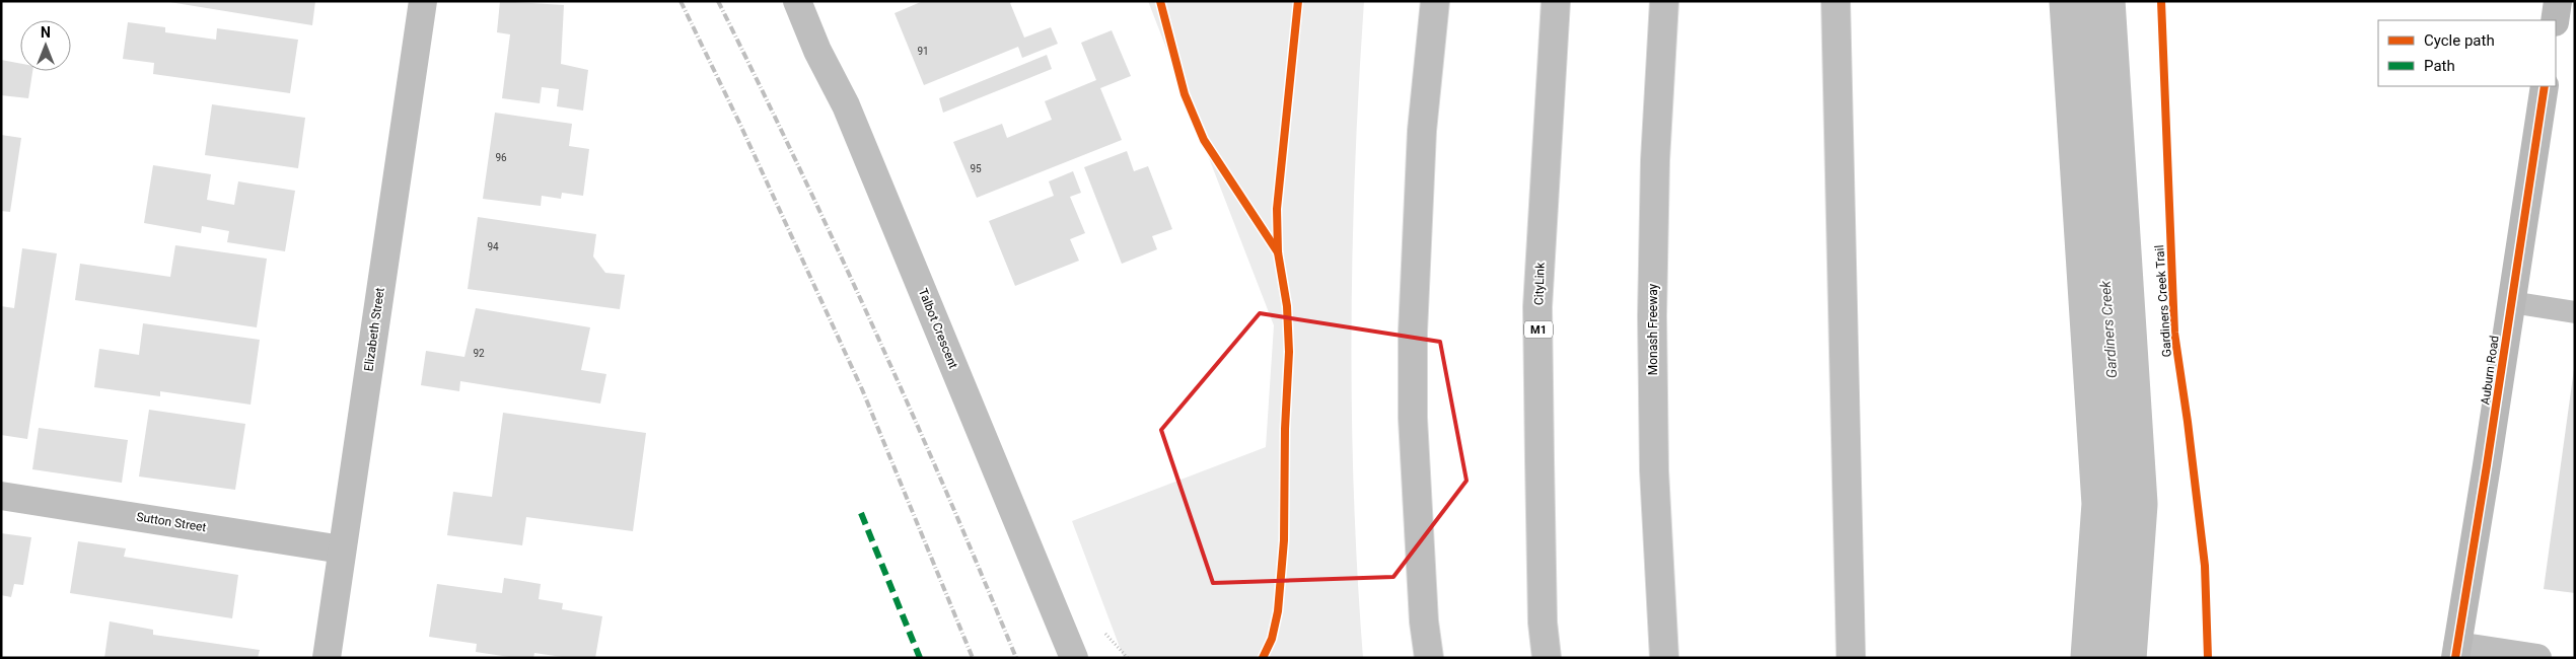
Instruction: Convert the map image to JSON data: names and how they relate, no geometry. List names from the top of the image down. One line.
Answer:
{"streets":{"main road":["CityLink","Talbot Crescent","Elizabeth Street","M1","Monash Freeway","Auburn Road","Sutton Street"],"cycle path":["Gardiners Creek Trail"]},"crossings":[["Elizabeth Street","Sutton Street"]],"water":["Gardiners Creek"],"house_numbers":["91","96","95","94","92"],"legend":["Cycle path","Path"],"north":"top"}
